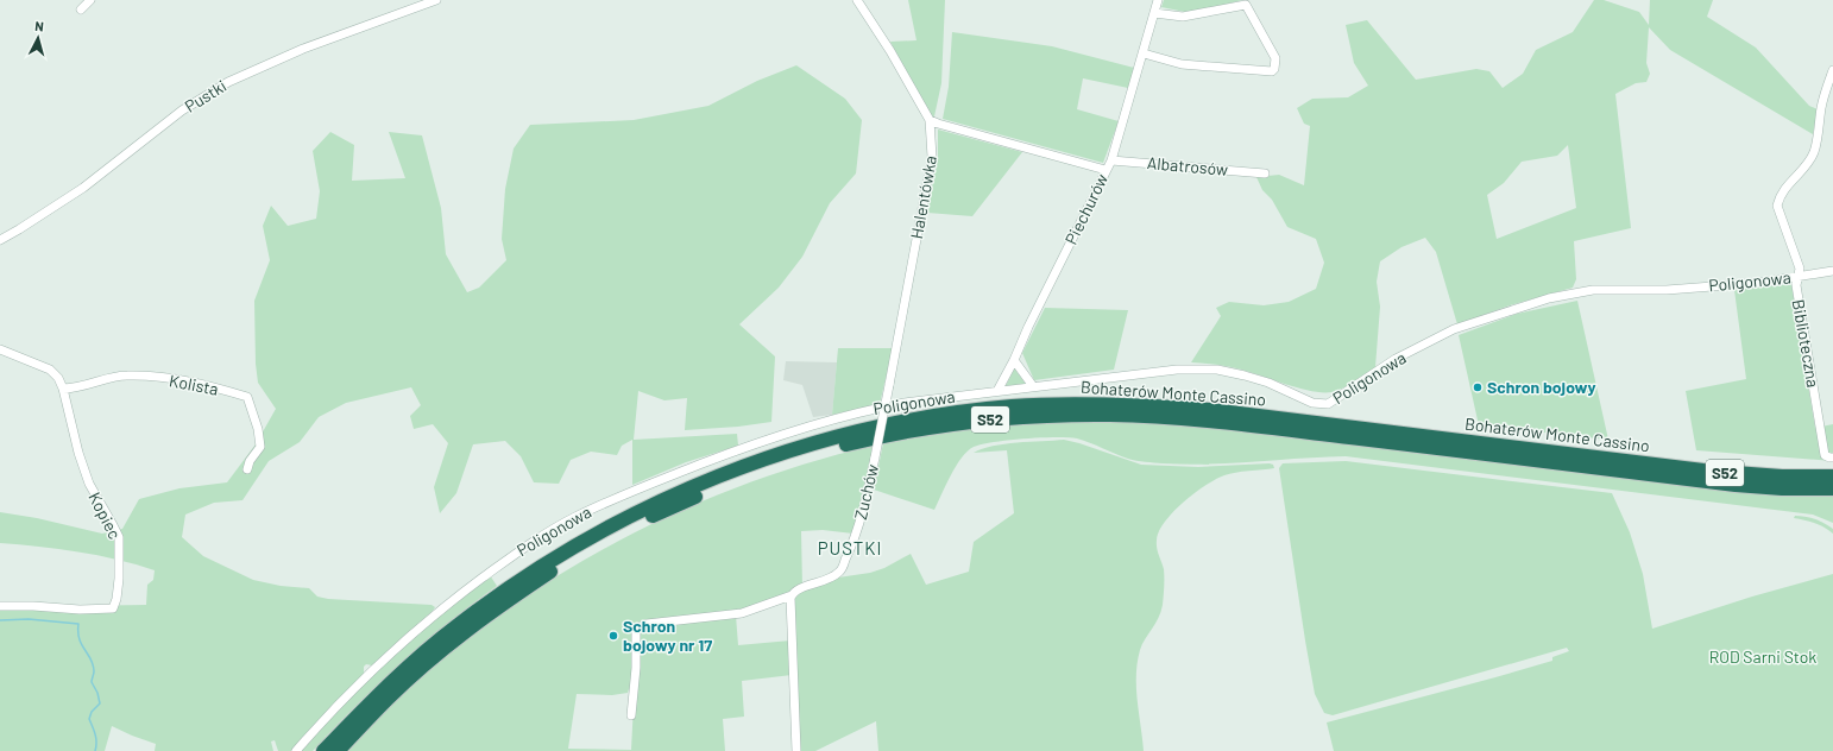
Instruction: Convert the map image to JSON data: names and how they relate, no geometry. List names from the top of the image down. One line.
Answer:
{"streets":{"highway":["Bohaterów Monte Cassino","S52"],"street":["Pustki","Albatrosów","Halentówka","Piechurów","Poligonowa","Biblioteczna","Kolista","Zuchów","Kopiec"]},"crossings":[["Albatrosów","Piechurów"],["Halentówka","Zuchów"],["Piechurów","Poligonowa"],["Poligonowa","Biblioteczna"],["Kolista","Kopiec"]],"districts":["PUSTKI"],"parks":["ROD Sarni Stok"],"places":["Schron bojowy","Schron bojowy nr 17"],"north":"top"}
